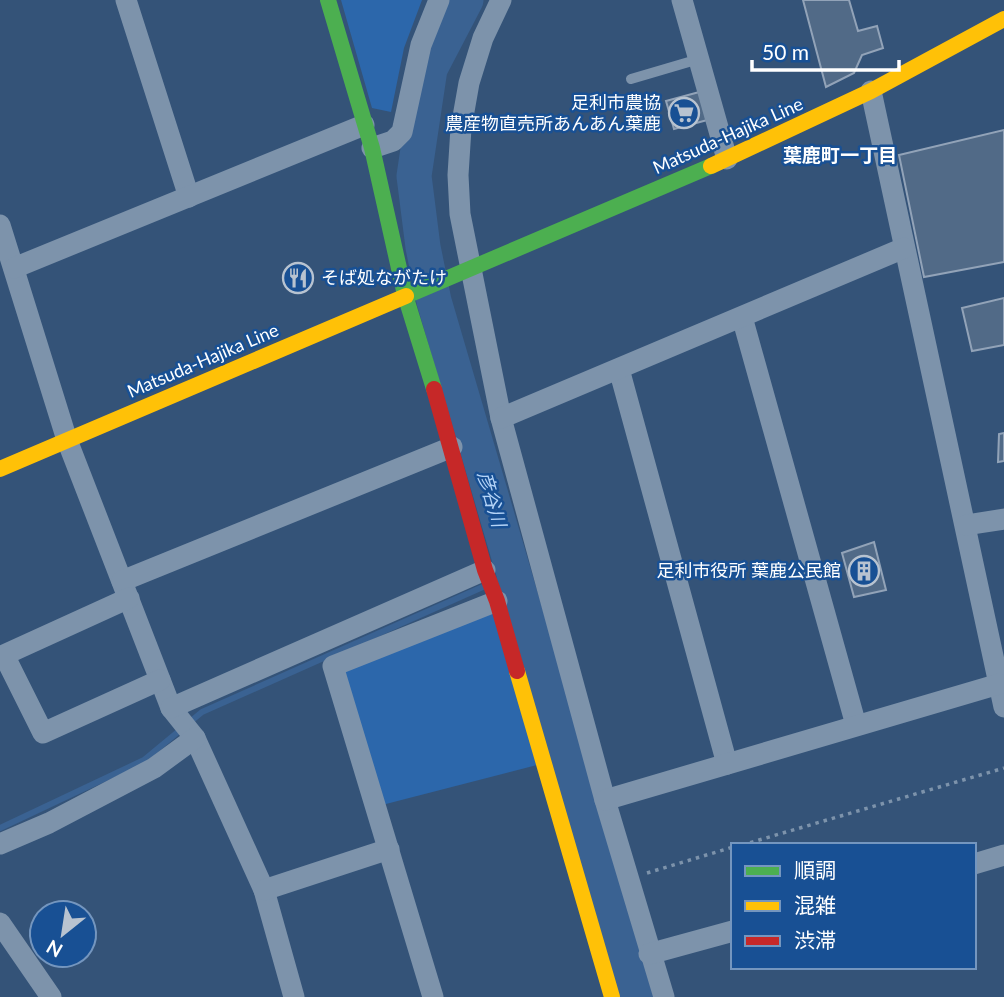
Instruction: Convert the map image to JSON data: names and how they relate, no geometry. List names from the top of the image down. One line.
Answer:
{"streets":{"main road":["Matsuda-Hajika Line"]},"districts":["葉鹿町一丁目"],"water":["彦谷川"],"places":{"supermarket":["足利市農協 農産物直売所あんあん葉鹿"],"restaurant":["そば処ながたけ"],"building":["足利市役所 葉鹿公民館"]},"legend":["順調","混雑","渋滞"],"scale_bar":"50 m","north":"bottom left"}
